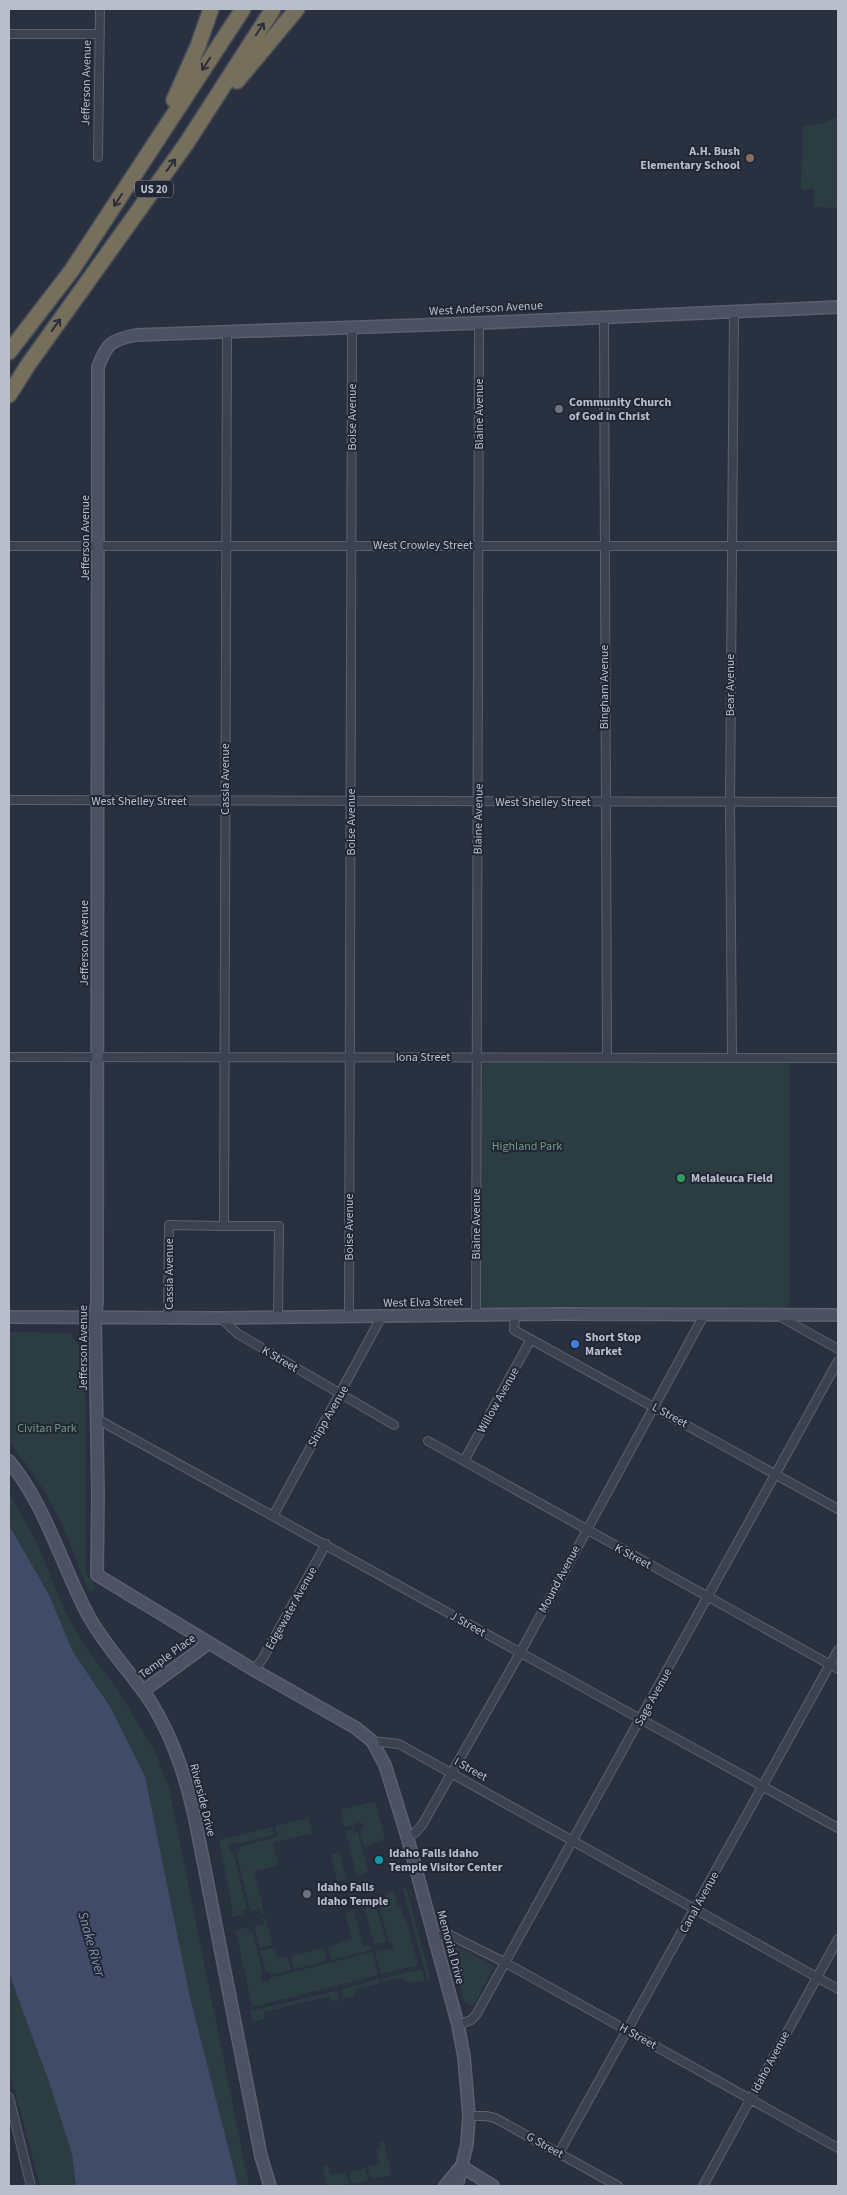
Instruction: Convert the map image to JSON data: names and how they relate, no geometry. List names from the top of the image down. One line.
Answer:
{"streets":{"highway":["US 20"],"street":["Jefferson Avenue","West Anderson Avenue","Blaine Avenue","Boise Avenue","West Crowley Street","Bear Avenue","Bingham Avenue","Cassia Avenue","West Shelley Street","Iona Street","West Elva Street","K Street","Willow Avenue","L Street","Shipp Avenue","Mound Avenue","Edgewater Avenue","J Street","Temple Place","Sage Avenue","I Street","Riverside Drive","Canal Avenue","Memorial Drive","H Street","Idaho Avenue","G Street"]},"crossings":[["Jefferson Avenue","West Anderson Avenue"],["Jefferson Avenue","West Crowley Street"],["Jefferson Avenue","West Shelley Street"],["Jefferson Avenue","Iona Street"],["Jefferson Avenue","West Elva Street"],["Jefferson Avenue","J Street"],["Jefferson Avenue","I Street"],["West Anderson Avenue","Blaine Avenue"],["West Anderson Avenue","Boise Avenue"],["West Anderson Avenue","Bear Avenue"],["West Anderson Avenue","Bingham Avenue"],["West Anderson Avenue","Cassia Avenue"],["Blaine Avenue","West Crowley Street"],["Blaine Avenue","West Shelley Street"],["Blaine Avenue","Iona Street"],["Blaine Avenue","West Elva Street"],["Boise Avenue","West Crowley Street"],["Boise Avenue","West Shelley Street"],["Boise Avenue","Iona Street"],["Boise Avenue","West Elva Street"],["West Crowley Street","Bear Avenue"],["West Crowley Street","Bingham Avenue"],["West Crowley Street","Cassia Avenue"],["Bear Avenue","West Shelley Street"],["Bear Avenue","Iona Street"],["Bingham Avenue","West Shelley Street"],["Bingham Avenue","Iona Street"],["Cassia Avenue","West Shelley Street"],["Cassia Avenue","Iona Street"],["Cassia Avenue","West Elva Street"],["West Elva Street","K Street"],["West Elva Street","L Street"],["West Elva Street","Shipp Avenue"],["West Elva Street","Mound Avenue"],["K Street","Willow Avenue"],["K Street","Shipp Avenue"],["K Street","Mound Avenue"],["K Street","Sage Avenue"],["K Street","Canal Avenue"],["Willow Avenue","L Street"],["L Street","Mound Avenue"],["L Street","Sage Avenue"],["Shipp Avenue","J Street"],["Mound Avenue","J Street"],["Mound Avenue","I Street"],["Mound Avenue","Memorial Drive"],["Edgewater Avenue","J Street"],["Edgewater Avenue","I Street"],["J Street","Sage Avenue"],["J Street","Canal Avenue"],["Temple Place","I Street"],["Temple Place","Riverside Drive"],["Sage Avenue","I Street"],["Sage Avenue","Memorial Drive"],["Sage Avenue","H Street"],["I Street","Canal Avenue"],["I Street","Memorial Drive"],["I Street","Idaho Avenue"],["Canal Avenue","H Street"],["Canal Avenue","G Street"],["Memorial Drive","H Street"],["Memorial Drive","G Street"],["H Street","Idaho Avenue"]],"water":["Snake River"],"parks":["Highland Park","Civitan Park"],"places":["A.H. Bush Elementary School","Community Church of God in Christ","Melaleuca Field","Short Stop Market","Idaho Falls Idaho Temple Visitor Center","Idaho Falls Idaho Temple"]}
